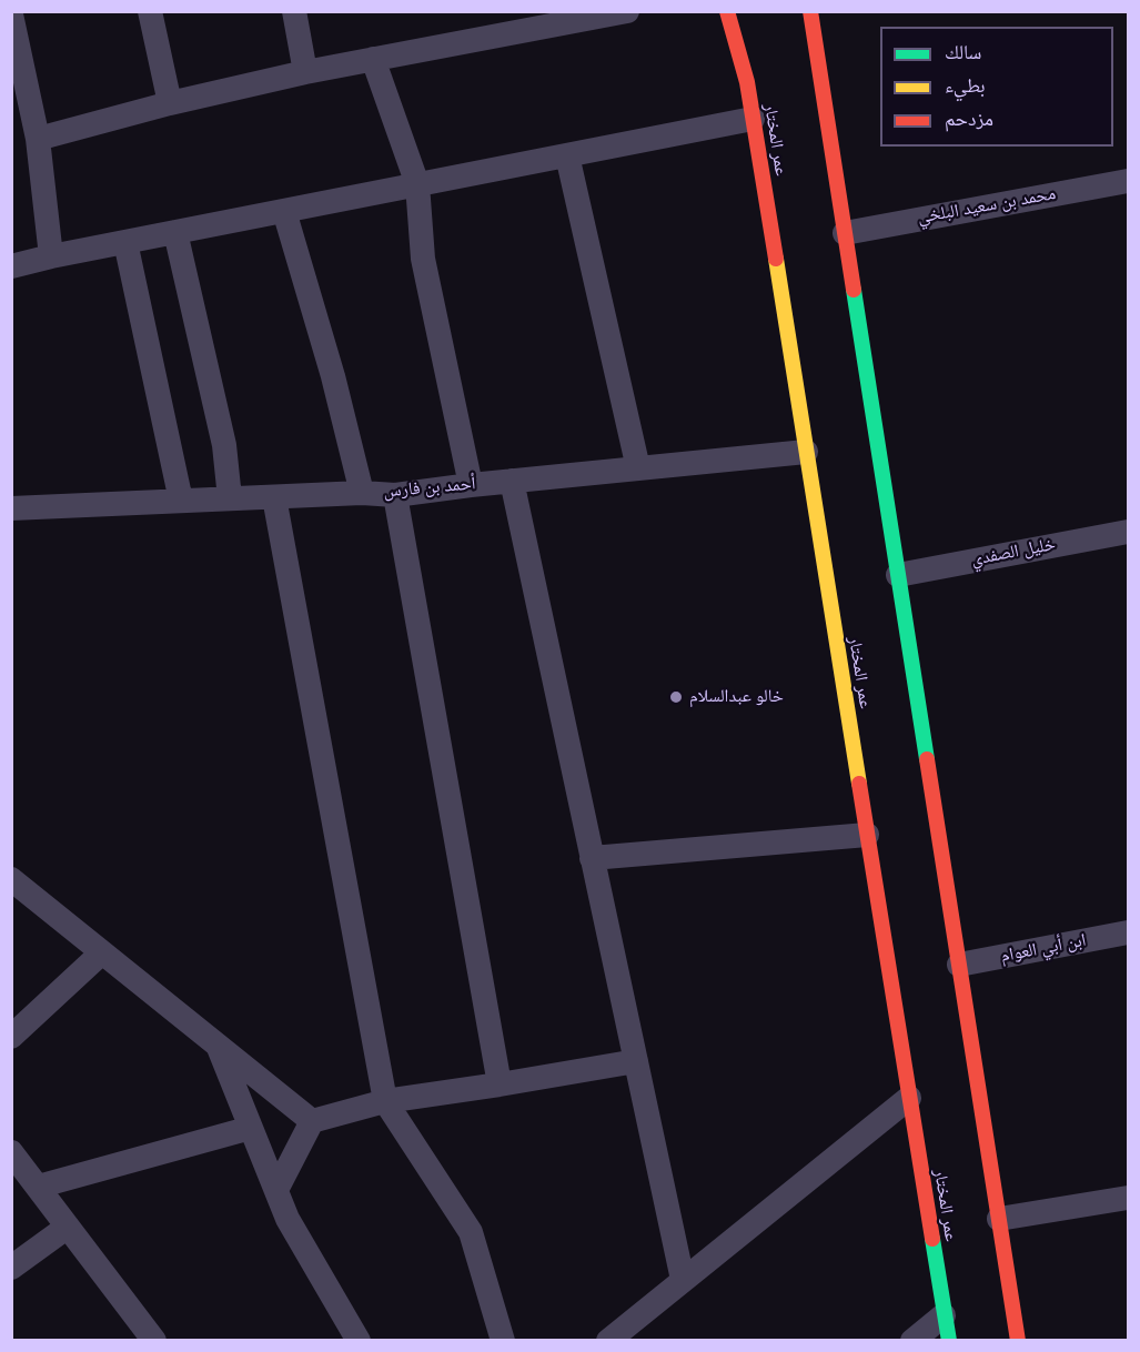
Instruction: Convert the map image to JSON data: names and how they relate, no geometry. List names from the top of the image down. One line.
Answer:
{"streets":{"street":["عمر المختار","محمد بن سعيد البلخي","أحمد بن فارس","خليل الصفدي","ابن أبي العوام"]},"crossings":[["عمر المختار","أحمد بن فارس"]],"places":["خالو عبدالسلام"],"legend":["سالك","بطيء","مزدحم"]}
